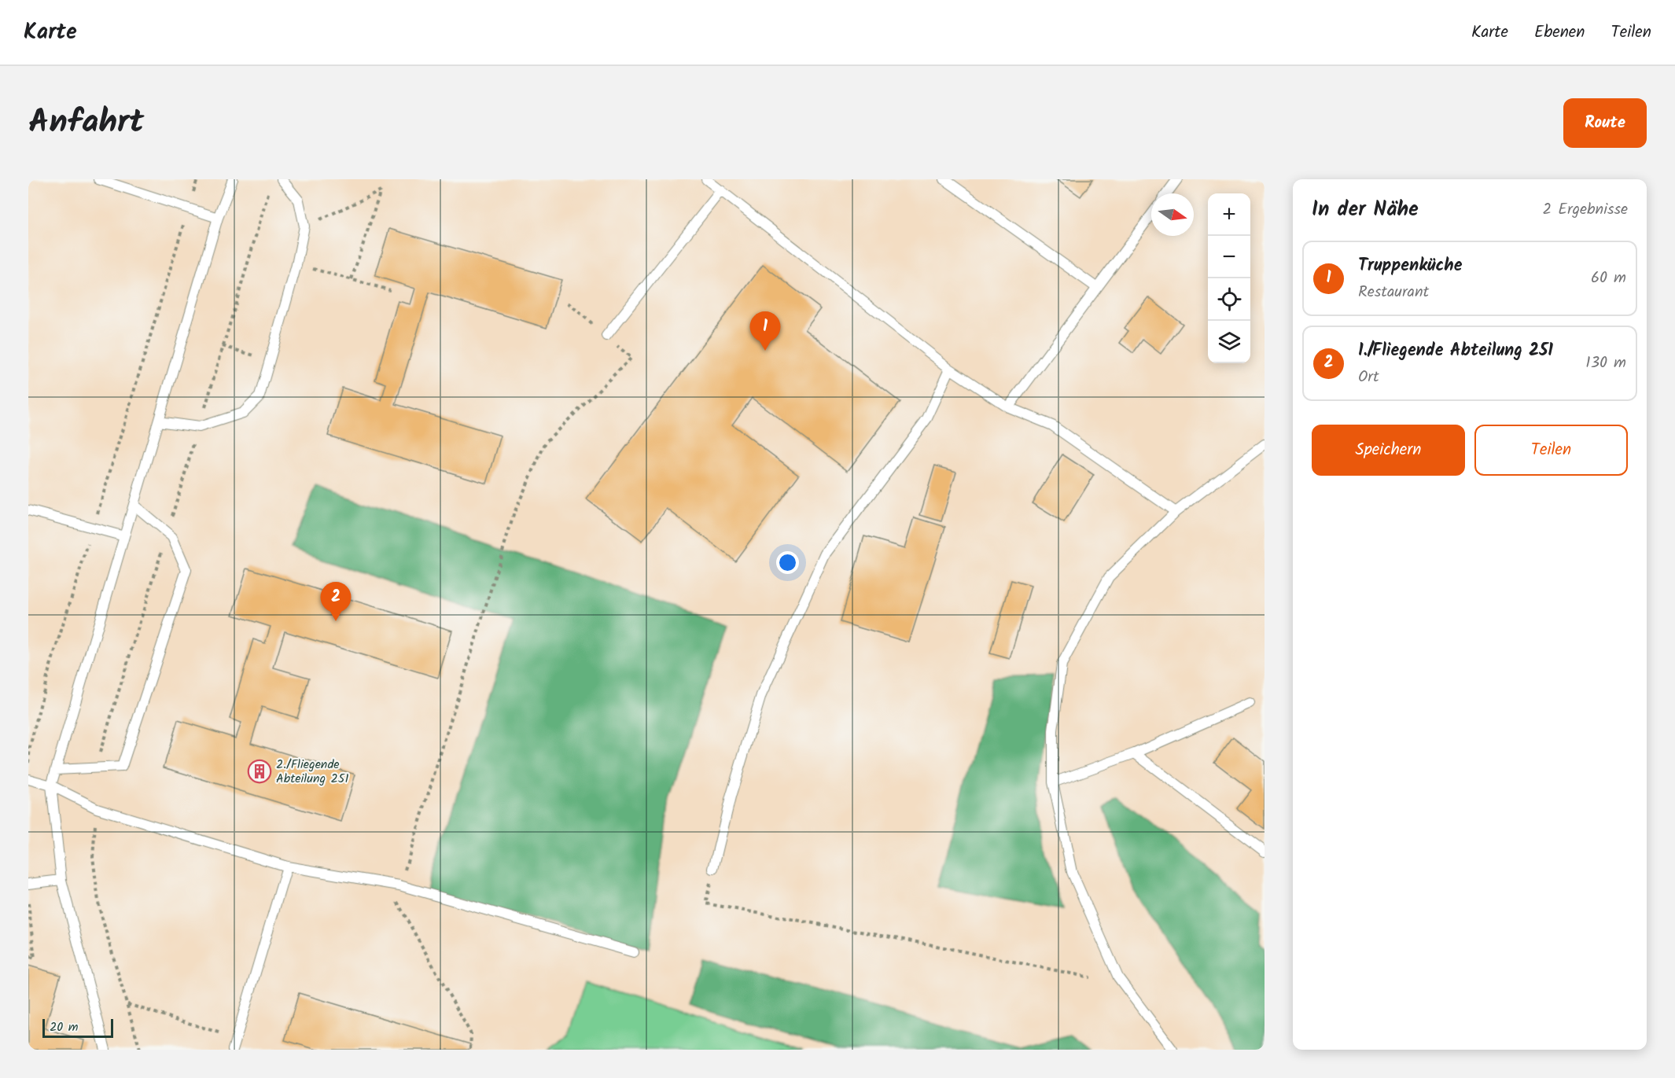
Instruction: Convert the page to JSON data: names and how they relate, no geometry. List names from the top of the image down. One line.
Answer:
{"places":{"building":["2./Fliegende Abteilung 251"]},"scale_bar":"20 m","north":"right","page":{"header":"Karte","nav":["Karte","Ebenen","Teilen"],"title":"Anfahrt","buttons":["Route",["Speichern","Teilen"]],"heading":["In der Nähe","2 Ergebnisse"],"map_buttons":["+","−"],"list":[{"mark":"1","name":"Truppenküche","note":"Restaurant","value":"60 m"},{"mark":"2","name":"1./Fliegende Abteilung 251","note":"Ort","value":"130 m"}],"pins":["1","2"],"scale":"20 m"}}
